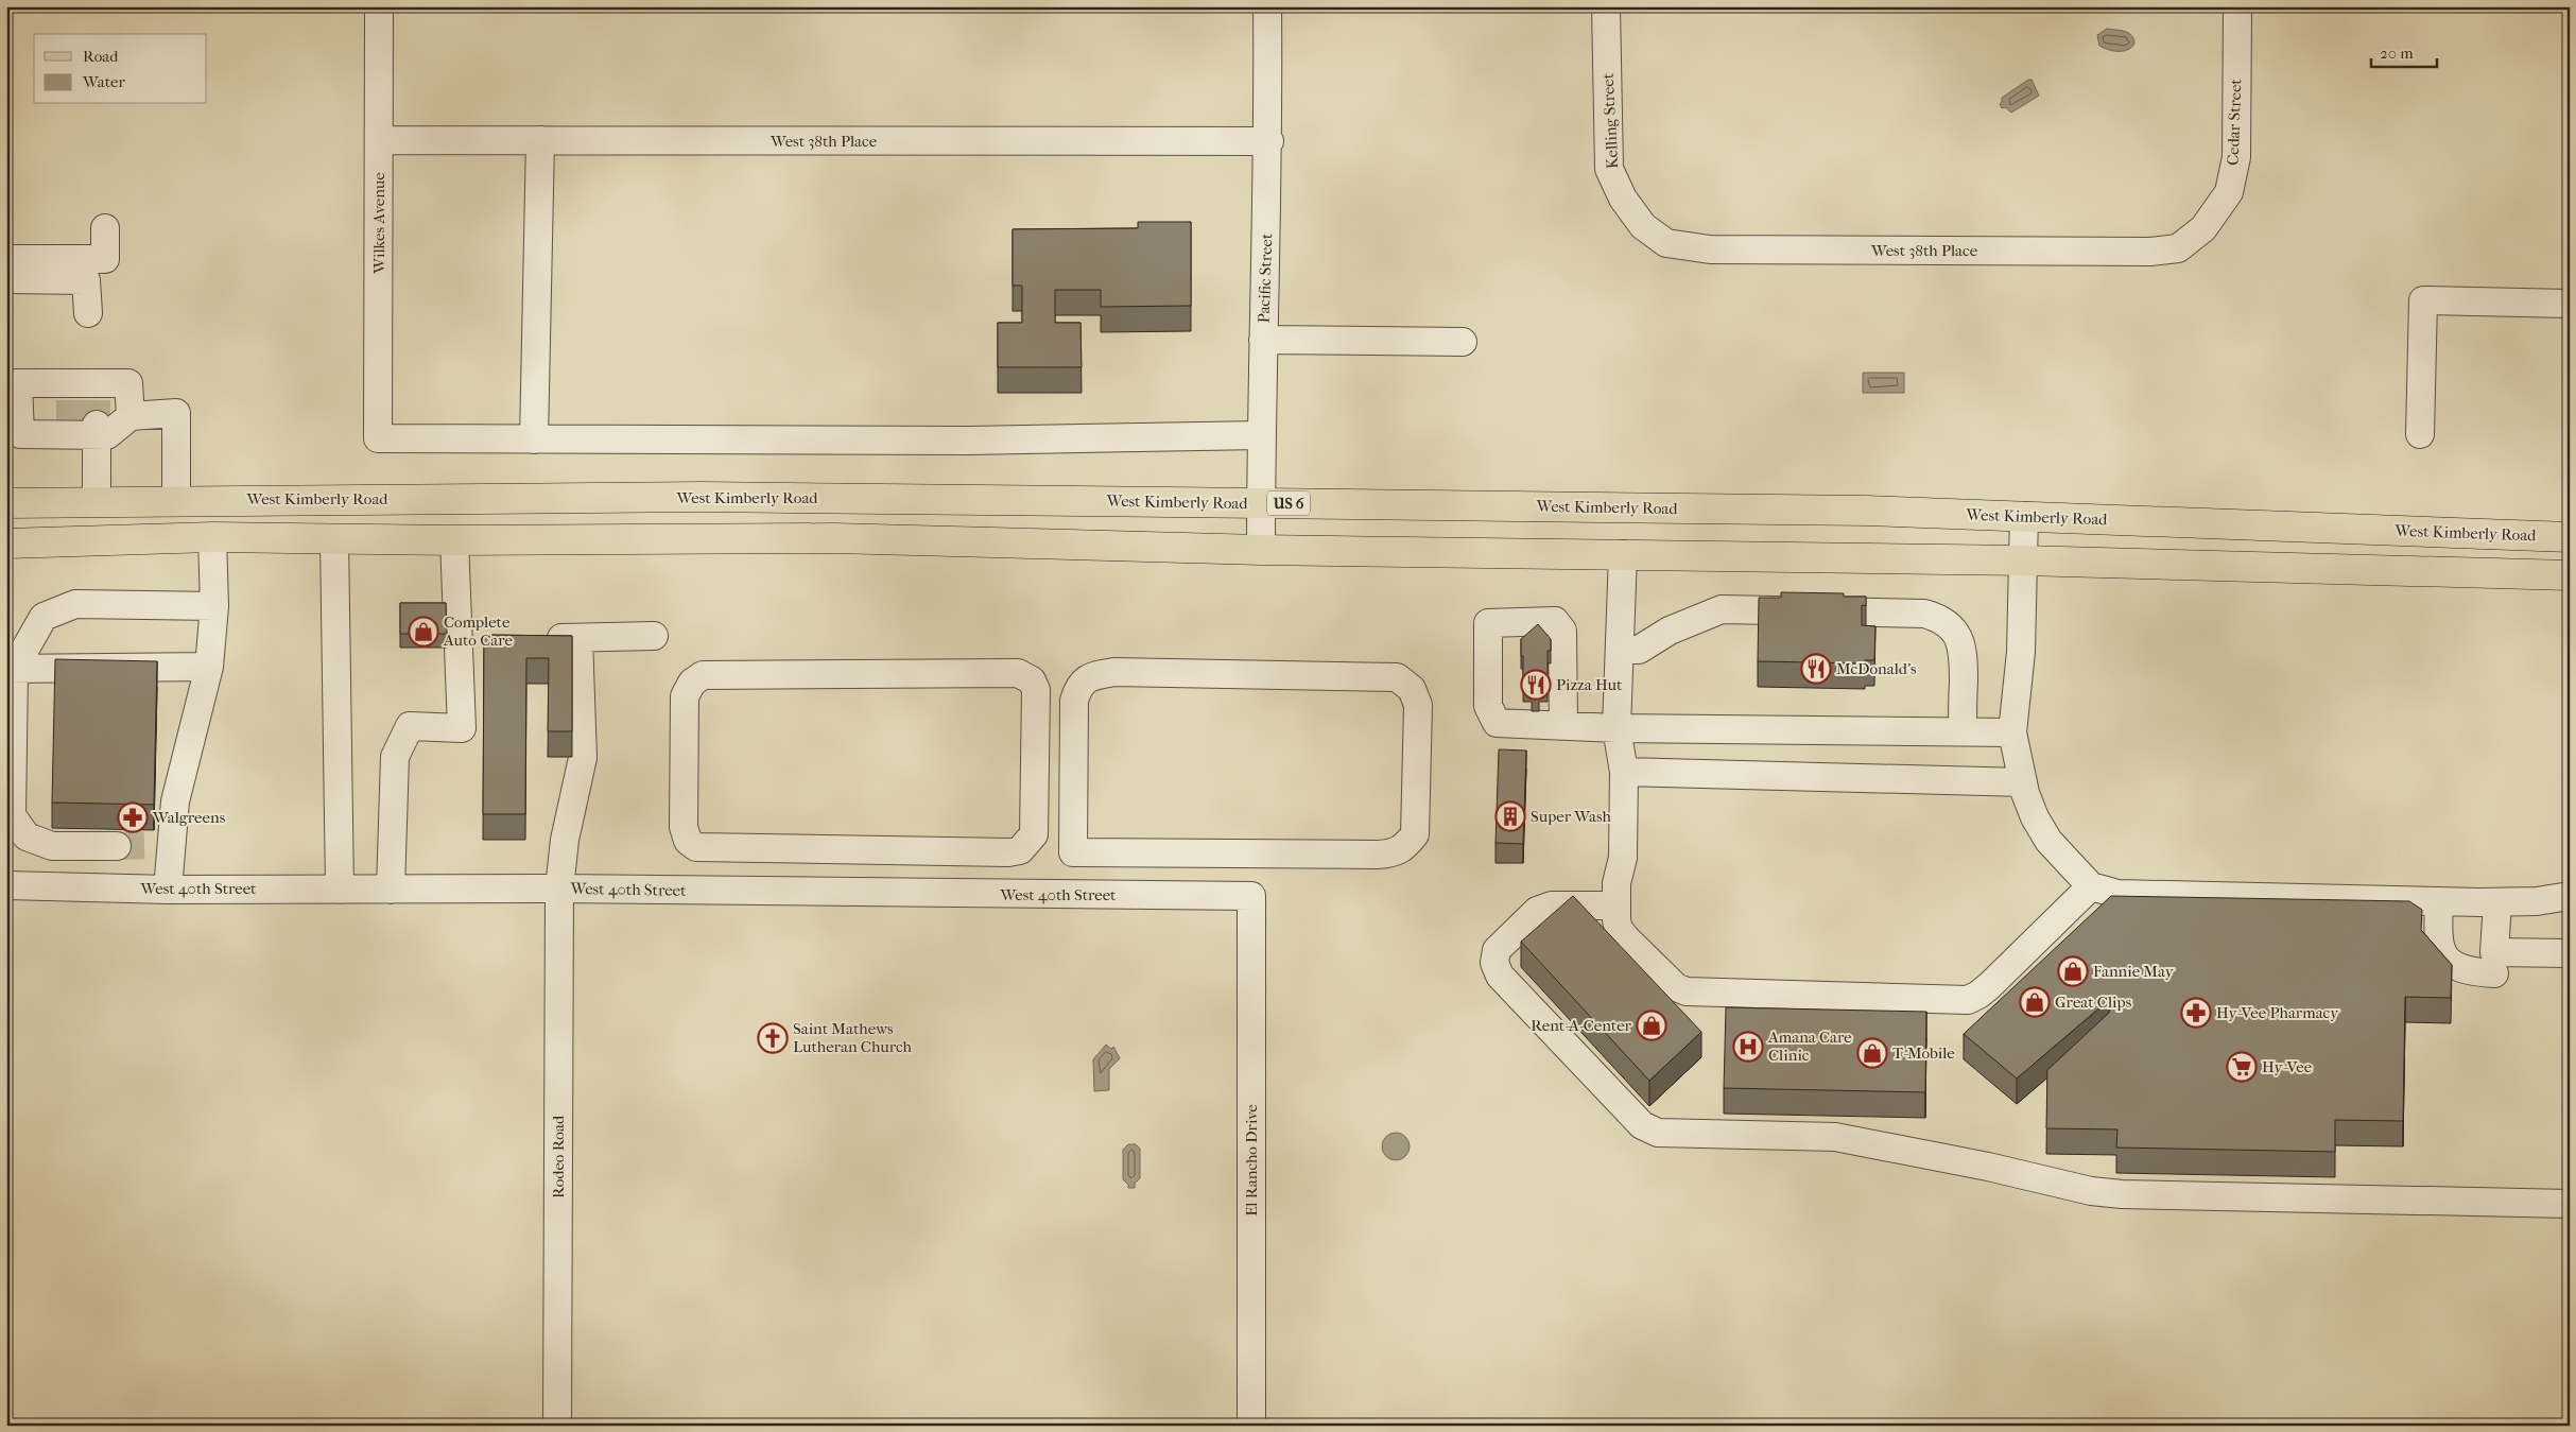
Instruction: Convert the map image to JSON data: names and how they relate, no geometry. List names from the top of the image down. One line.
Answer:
{"streets":{"main road":["West Kimberly Road","US 6"],"street":["Kelling Street","Cedar Street","West 38th Place","Wilkes Avenue","Pacific Street","West 40th Street","Rodeo Road","El Rancho Drive"]},"crossings":[["Kelling Street","West 38th Place"],["Cedar Street","West 38th Place"],["West 38th Place","Wilkes Avenue"],["West 38th Place","Pacific Street"],["Pacific Street","West Kimberly Road"],["West 40th Street","Rodeo Road"],["West 40th Street","El Rancho Drive"]],"places":{"shop":["Complete Auto Care","Fannie May","Great Clips","Rent-A-Center","T-Mobile"],"restaurant":["McDonald's","Pizza Hut"],"building":["Super Wash"],"pharmacy":["Walgreens","Hy-Vee Pharmacy"],"church":["Saint Mathews Lutheran Church"],"hospital":["Amana Care Clinic"],"supermarket":["Hy-Vee"]},"legend":["Road","Water"],"scale_bar":"20 m"}
